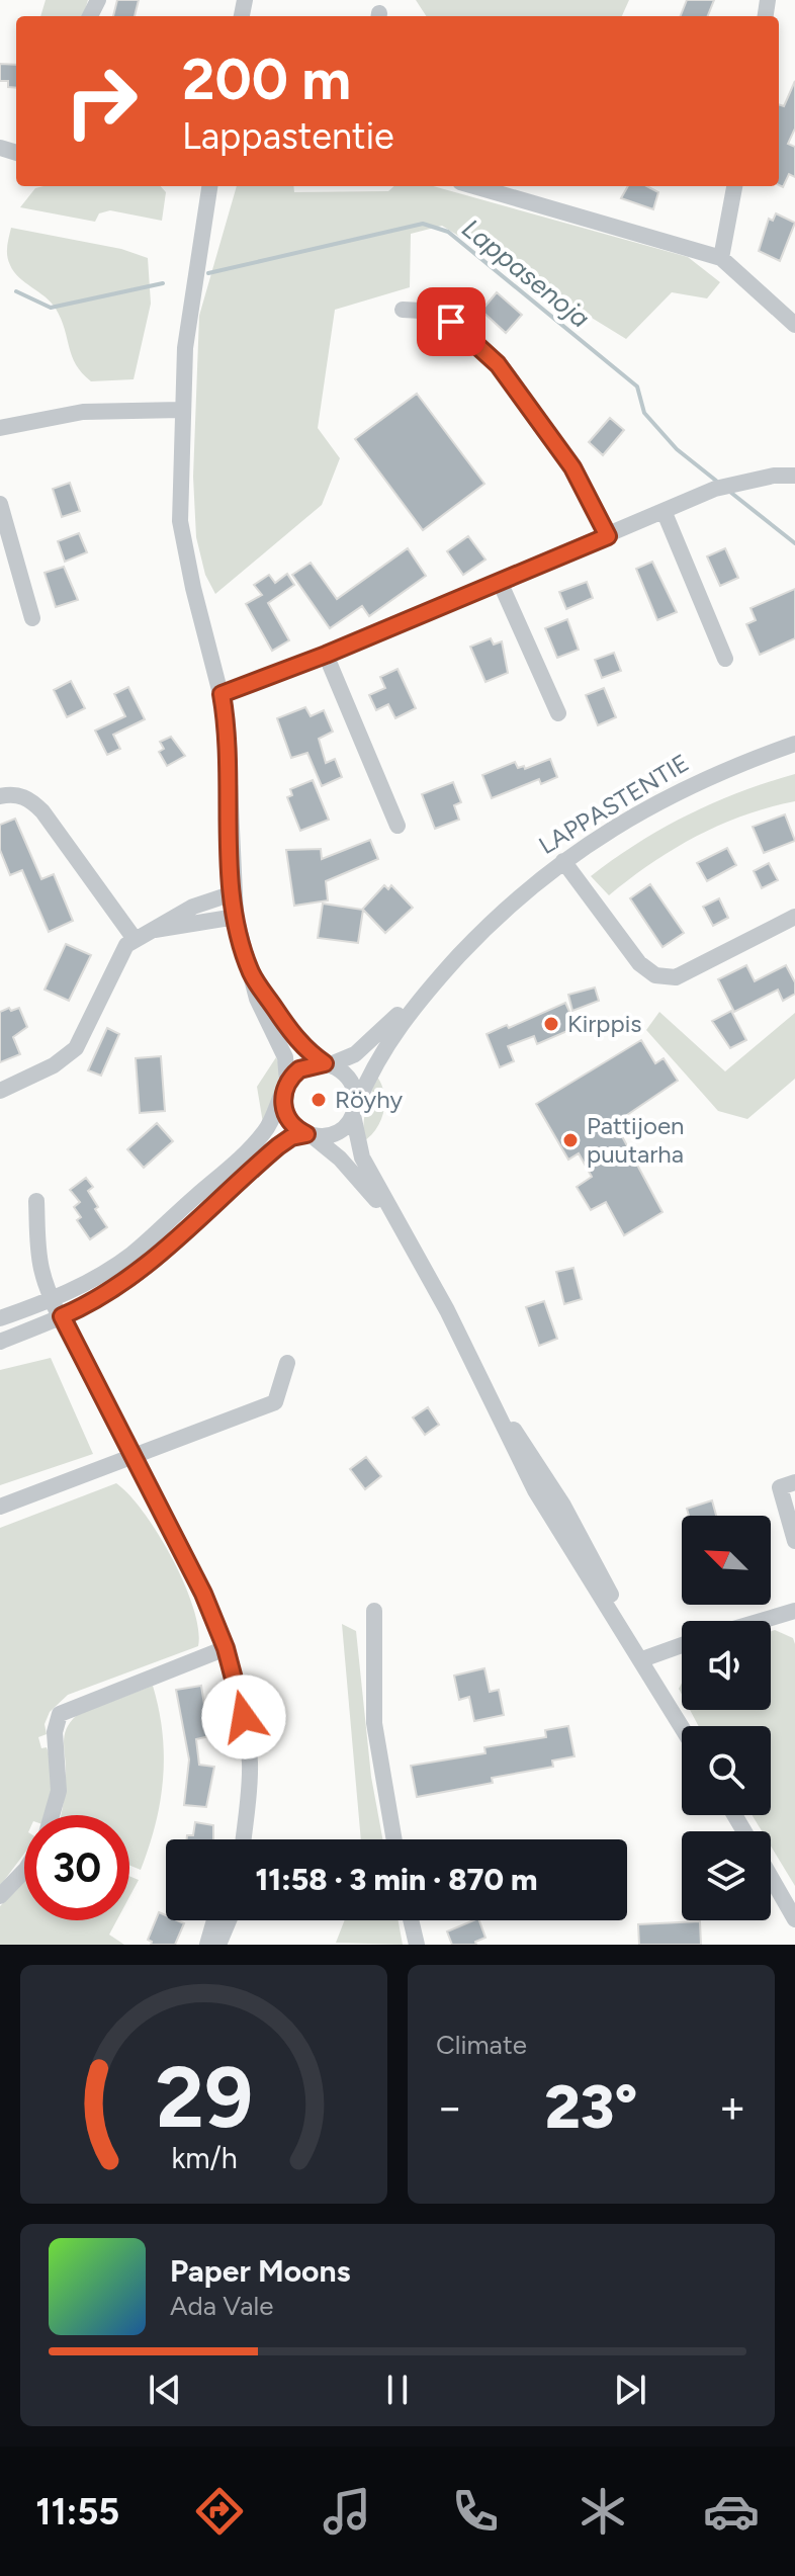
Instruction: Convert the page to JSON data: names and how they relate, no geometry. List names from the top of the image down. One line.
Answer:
{"streets":{"street":["LAPPASTENTIE"]},"water":["Lappasenoja"],"places":["Kirppis","Röyhy","Pattijoen puutarha"],"north":"top left","page":{"turn":["200 m","Lappastentie"],"limit":"30","trip":"11:58 · 3 min · 870 m","tile":"Climate","heat":["−","23°","+"],"song":["Paper Moons","Ada Vale"],"tabs":"11:55","gauge":["29","km/h"]}}
